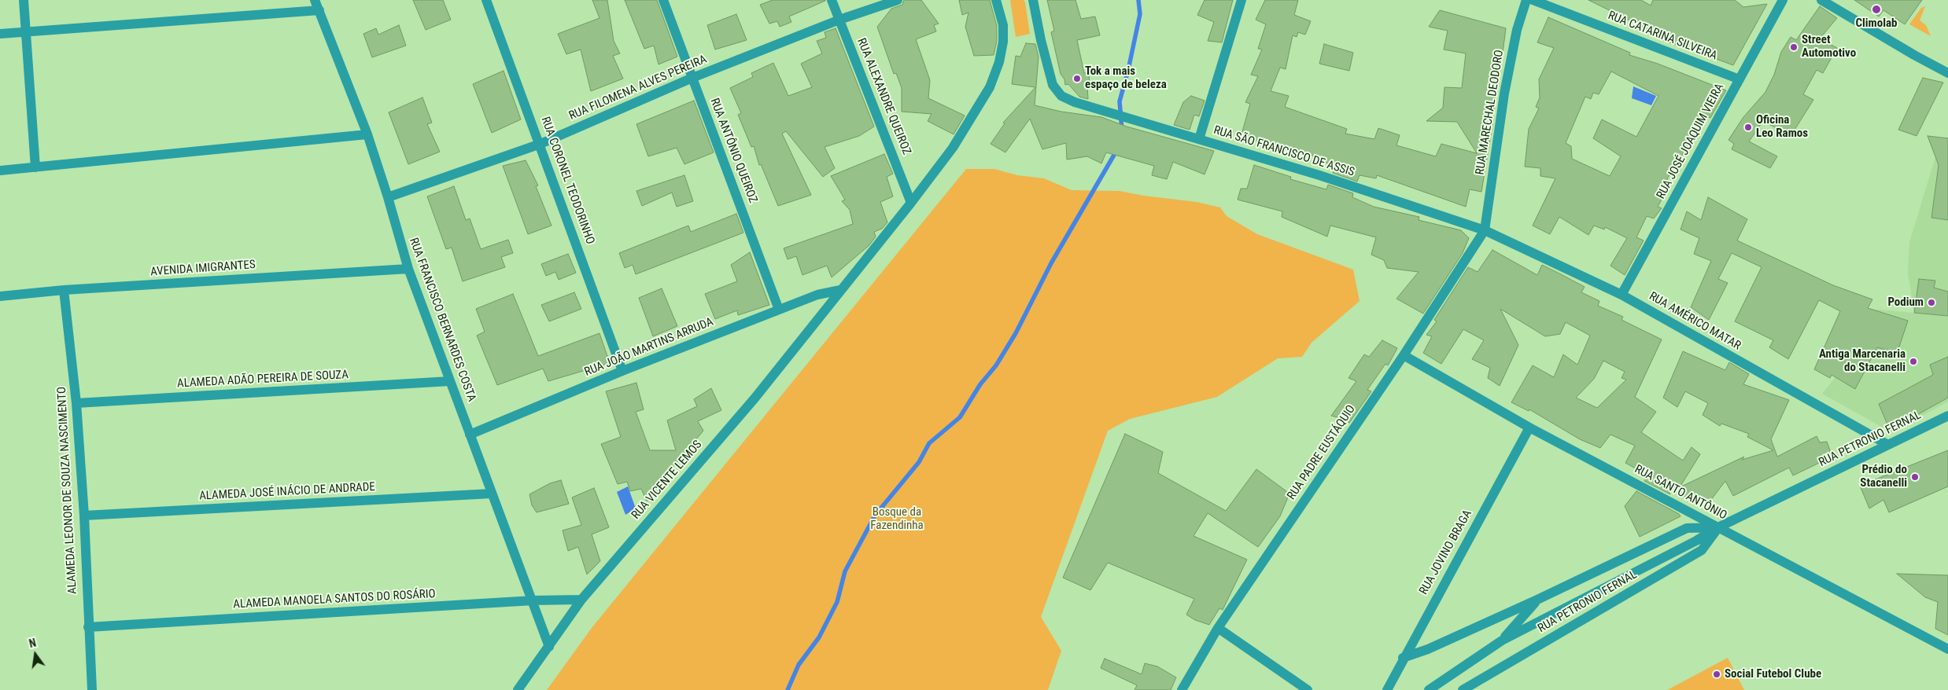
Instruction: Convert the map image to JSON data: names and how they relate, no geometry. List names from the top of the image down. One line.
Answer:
{"streets":{"street":["RUA CATARINA SILVEIRA","RUA FILOMENA ALVES PEREIRA","RUA ALEXANDRE QUEIROZ","RUA MARECHAL DEODORO","RUA JOSÉ JOAQUIM VIEIRA","RUA ANTÔNIO QUEIROZ","RUA SÃO FRANCISCO DE ASSIS","RUA CORONEL TEODORINHO","AVENIDA IMIGRANTES","RUA FRANCISCO BERNARDES COSTA","RUA AMÉRICO MATAR","RUA JOÃO MARTINS ARRUDA","ALAMEDA ADÃO PEREIRA DE SOUZA","RUA PETRONIO FERNAL","RUA PADRE EUSTÁQUIO","RUA VICENTE LEMOS","ALAMEDA LEONOR DE SOUZA NASCIMENTO","ALAMEDA JOSÉ INÁCIO DE ANDRADE","RUA SANTO ANTÔNIO","RUA JOVINO BRAGA","ALAMEDA MANOELA SANTOS DO ROSÁRIO"]},"crossings":[["RUA CATARINA SILVEIRA","RUA JOSÉ JOAQUIM VIEIRA"],["RUA FILOMENA ALVES PEREIRA","RUA ALEXANDRE QUEIROZ"],["RUA FILOMENA ALVES PEREIRA","RUA ANTÔNIO QUEIROZ"],["RUA FILOMENA ALVES PEREIRA","RUA CORONEL TEODORINHO"],["RUA FILOMENA ALVES PEREIRA","RUA FRANCISCO BERNARDES COSTA"],["RUA ALEXANDRE QUEIROZ","RUA VICENTE LEMOS"],["RUA MARECHAL DEODORO","RUA SÃO FRANCISCO DE ASSIS"],["RUA MARECHAL DEODORO","RUA AMÉRICO MATAR"],["RUA MARECHAL DEODORO","RUA PADRE EUSTÁQUIO"],["RUA JOSÉ JOAQUIM VIEIRA","RUA AMÉRICO MATAR"],["RUA ANTÔNIO QUEIROZ","RUA JOÃO MARTINS ARRUDA"],["RUA SÃO FRANCISCO DE ASSIS","RUA AMÉRICO MATAR"],["RUA SÃO FRANCISCO DE ASSIS","RUA PADRE EUSTÁQUIO"],["RUA CORONEL TEODORINHO","RUA JOÃO MARTINS ARRUDA"],["AVENIDA IMIGRANTES","RUA FRANCISCO BERNARDES COSTA"],["AVENIDA IMIGRANTES","ALAMEDA LEONOR DE SOUZA NASCIMENTO"],["RUA FRANCISCO BERNARDES COSTA","RUA JOÃO MARTINS ARRUDA"],["RUA FRANCISCO BERNARDES COSTA","ALAMEDA ADÃO PEREIRA DE SOUZA"],["RUA FRANCISCO BERNARDES COSTA","RUA VICENTE LEMOS"],["RUA FRANCISCO BERNARDES COSTA","ALAMEDA JOSÉ INÁCIO DE ANDRADE"],["RUA FRANCISCO BERNARDES COSTA","ALAMEDA MANOELA SANTOS DO ROSÁRIO"],["RUA AMÉRICO MATAR","RUA PETRONIO FERNAL"],["RUA AMÉRICO MATAR","RUA PADRE EUSTÁQUIO"],["RUA JOÃO MARTINS ARRUDA","RUA VICENTE LEMOS"],["ALAMEDA ADÃO PEREIRA DE SOUZA","ALAMEDA LEONOR DE SOUZA NASCIMENTO"],["RUA PETRONIO FERNAL","RUA SANTO ANTÔNIO"],["RUA PETRONIO FERNAL","RUA JOVINO BRAGA"],["RUA PADRE EUSTÁQUIO","RUA SANTO ANTÔNIO"],["RUA VICENTE LEMOS","ALAMEDA MANOELA SANTOS DO ROSÁRIO"],["ALAMEDA LEONOR DE SOUZA NASCIMENTO","ALAMEDA JOSÉ INÁCIO DE ANDRADE"],["ALAMEDA LEONOR DE SOUZA NASCIMENTO","ALAMEDA MANOELA SANTOS DO ROSÁRIO"],["RUA SANTO ANTÔNIO","RUA JOVINO BRAGA"]],"parks":["Bosque da Fazendinha"],"places":["Climolab","Street Automotivo","Tok a mais espaço de beleza","Oficina Leo Ramos","Podium","Antiga Marcenaria do Stacanelli","Prédio do Stacanelli","Social Futebol Clube"],"north":"top"}
